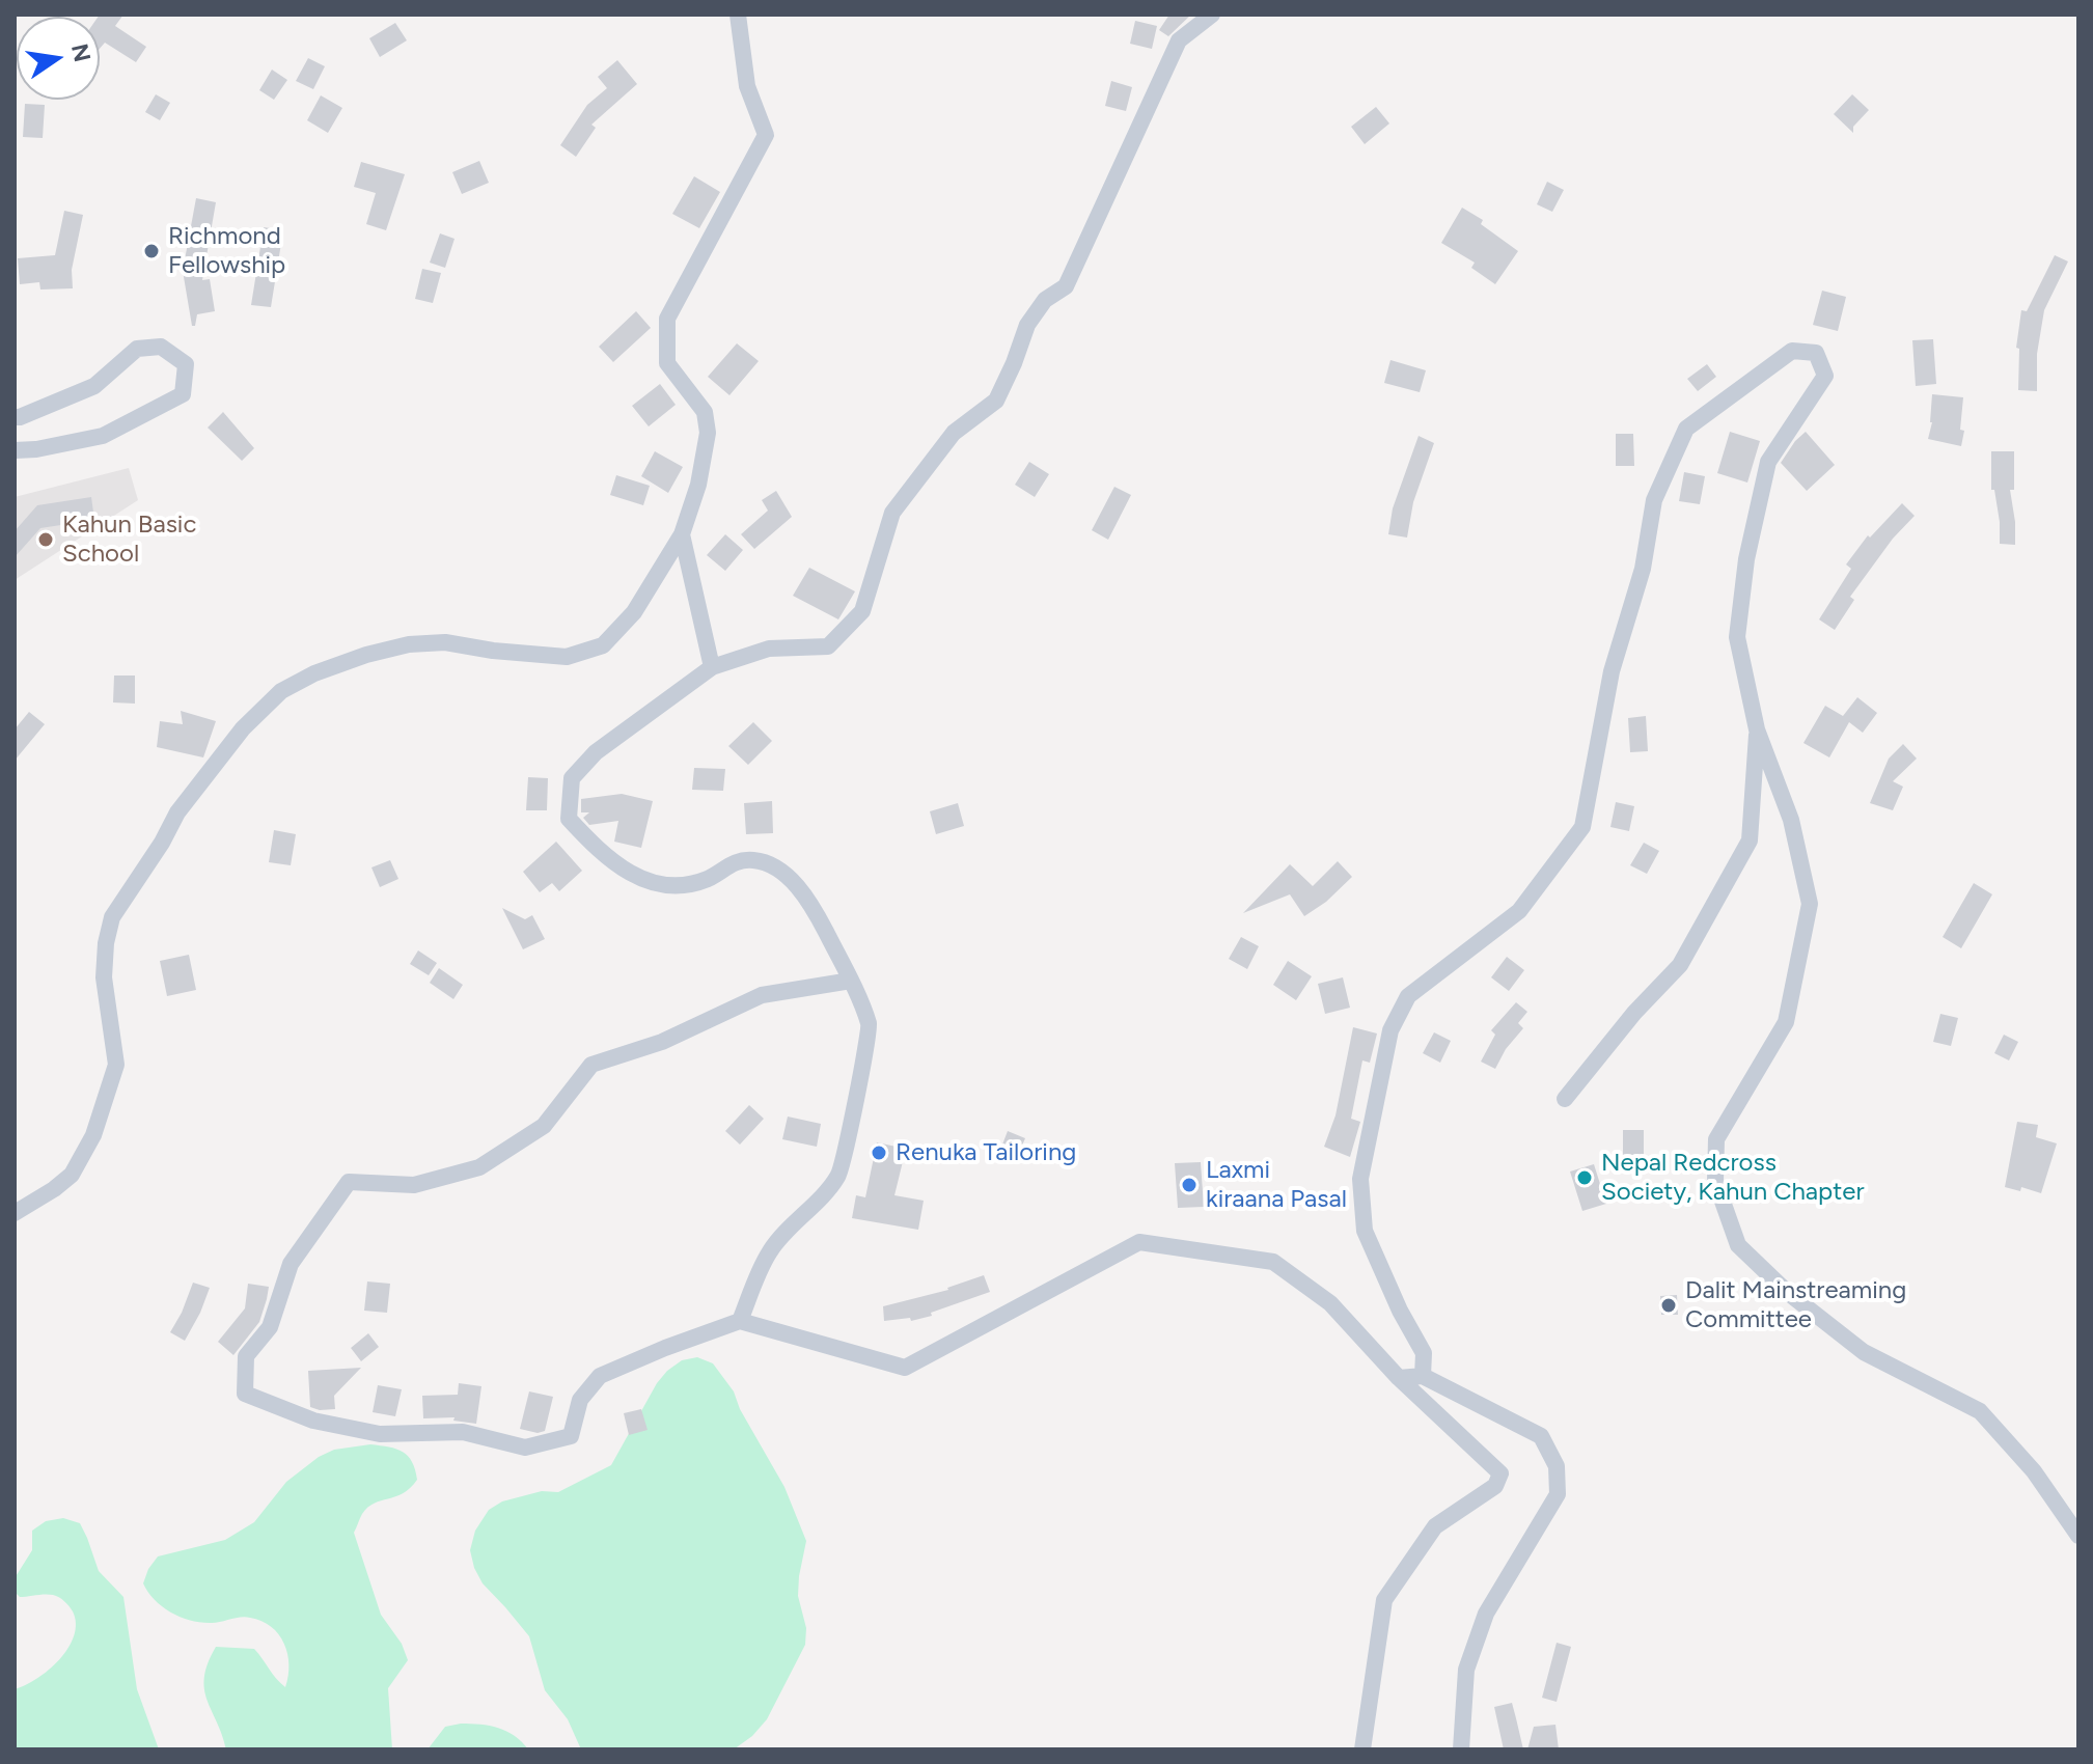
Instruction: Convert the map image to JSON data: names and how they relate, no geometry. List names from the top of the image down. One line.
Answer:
{"places":["Richmond Fellowship","Kahun Basic School","Renuka Tailoring","Nepal Redcross Society, Kahun Chapter","Laxmi kiraana Pasal","Dalit Mainstreaming Committee"],"north":"right"}
